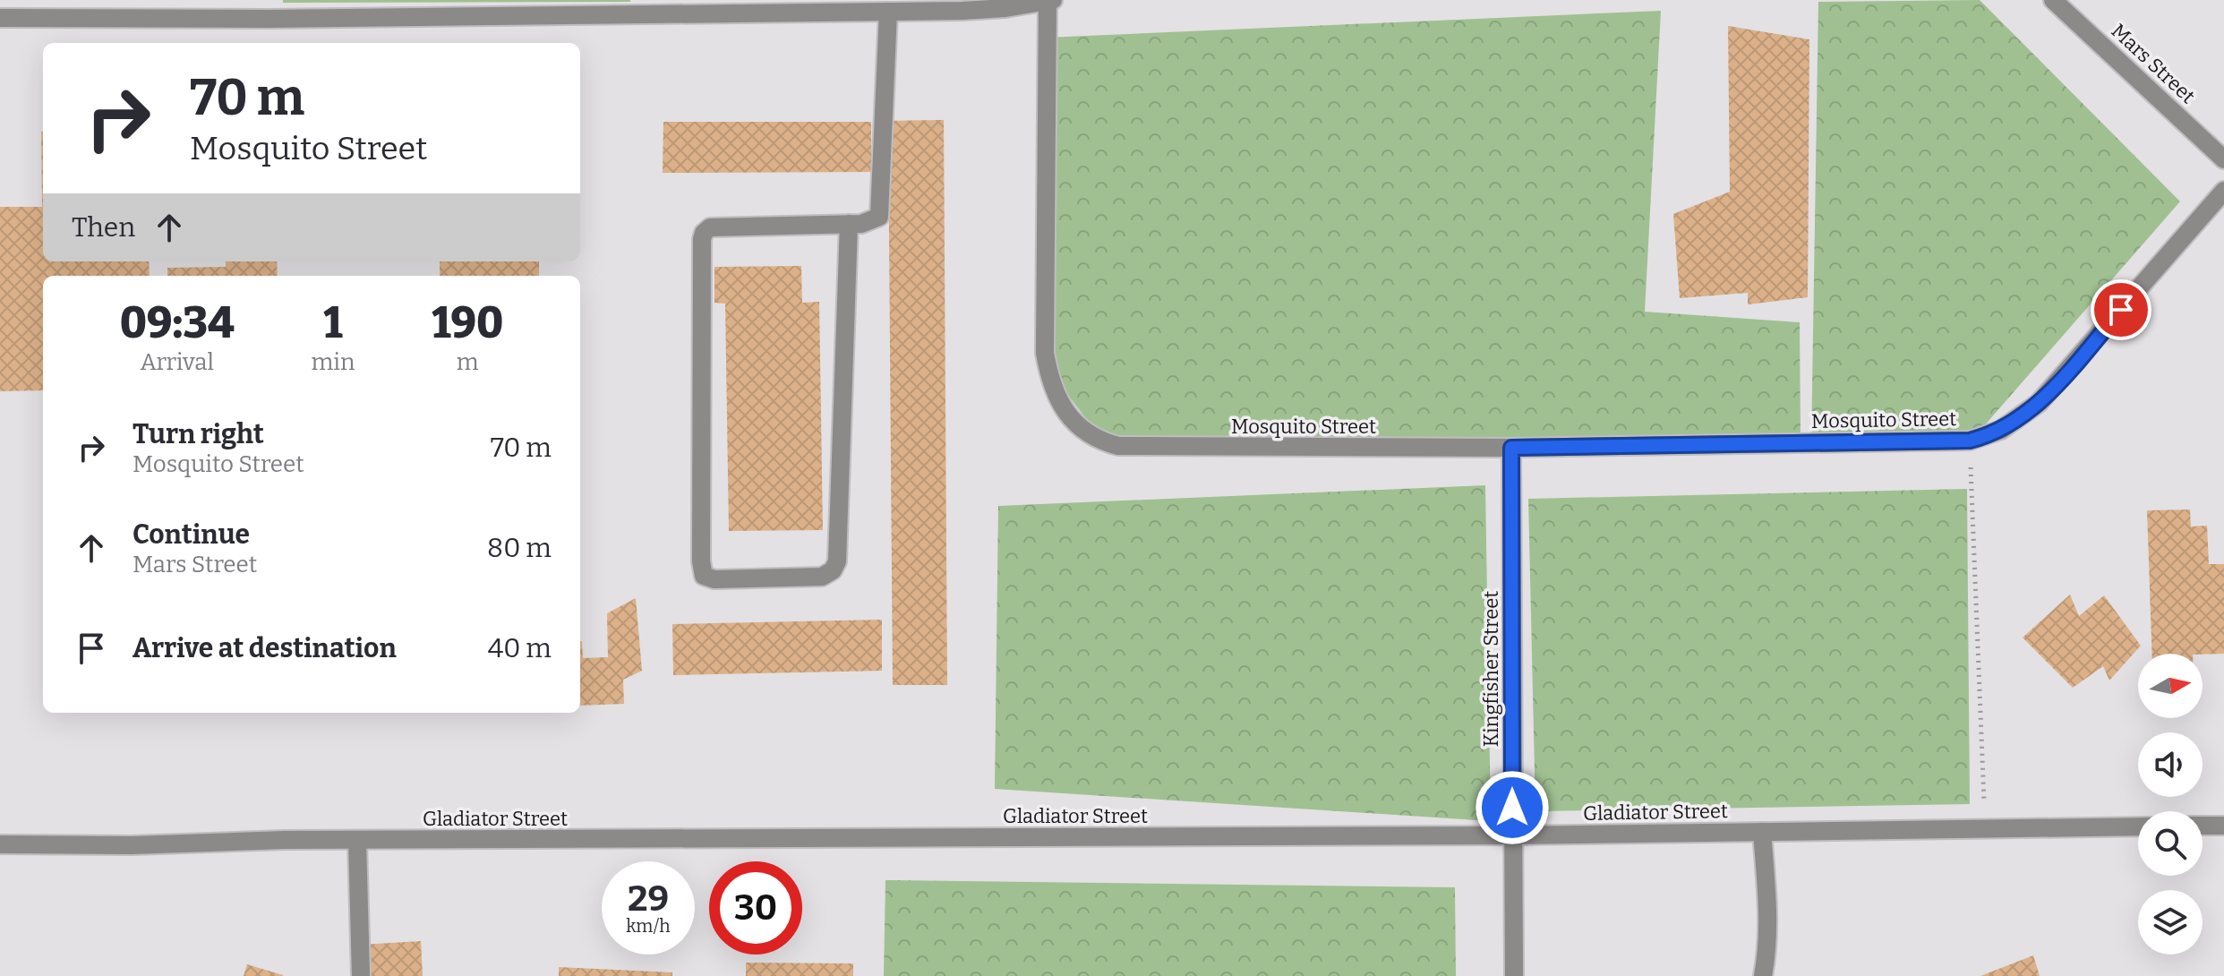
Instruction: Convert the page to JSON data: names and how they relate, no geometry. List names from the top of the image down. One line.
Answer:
{"streets":{"street":["Mars Street","Mosquito Street","Kingfisher Street","Gladiator Street"]},"crossings":[["Mosquito Street","Kingfisher Street"],["Kingfisher Street","Gladiator Street"]],"north":"right","page":{"turn":["70 m","Mosquito Street"],"then":"Then","eta":["09:34","Arrival","1","min","190","m"],"list":[{"name":"Turn right","note":"Mosquito Street","value":"70 m"},{"name":"Continue","note":"Mars Street","value":"80 m"},{"name":"Arrive at destination","value":"40 m"}],"speed":"29 km/h","limit":"30"}}
